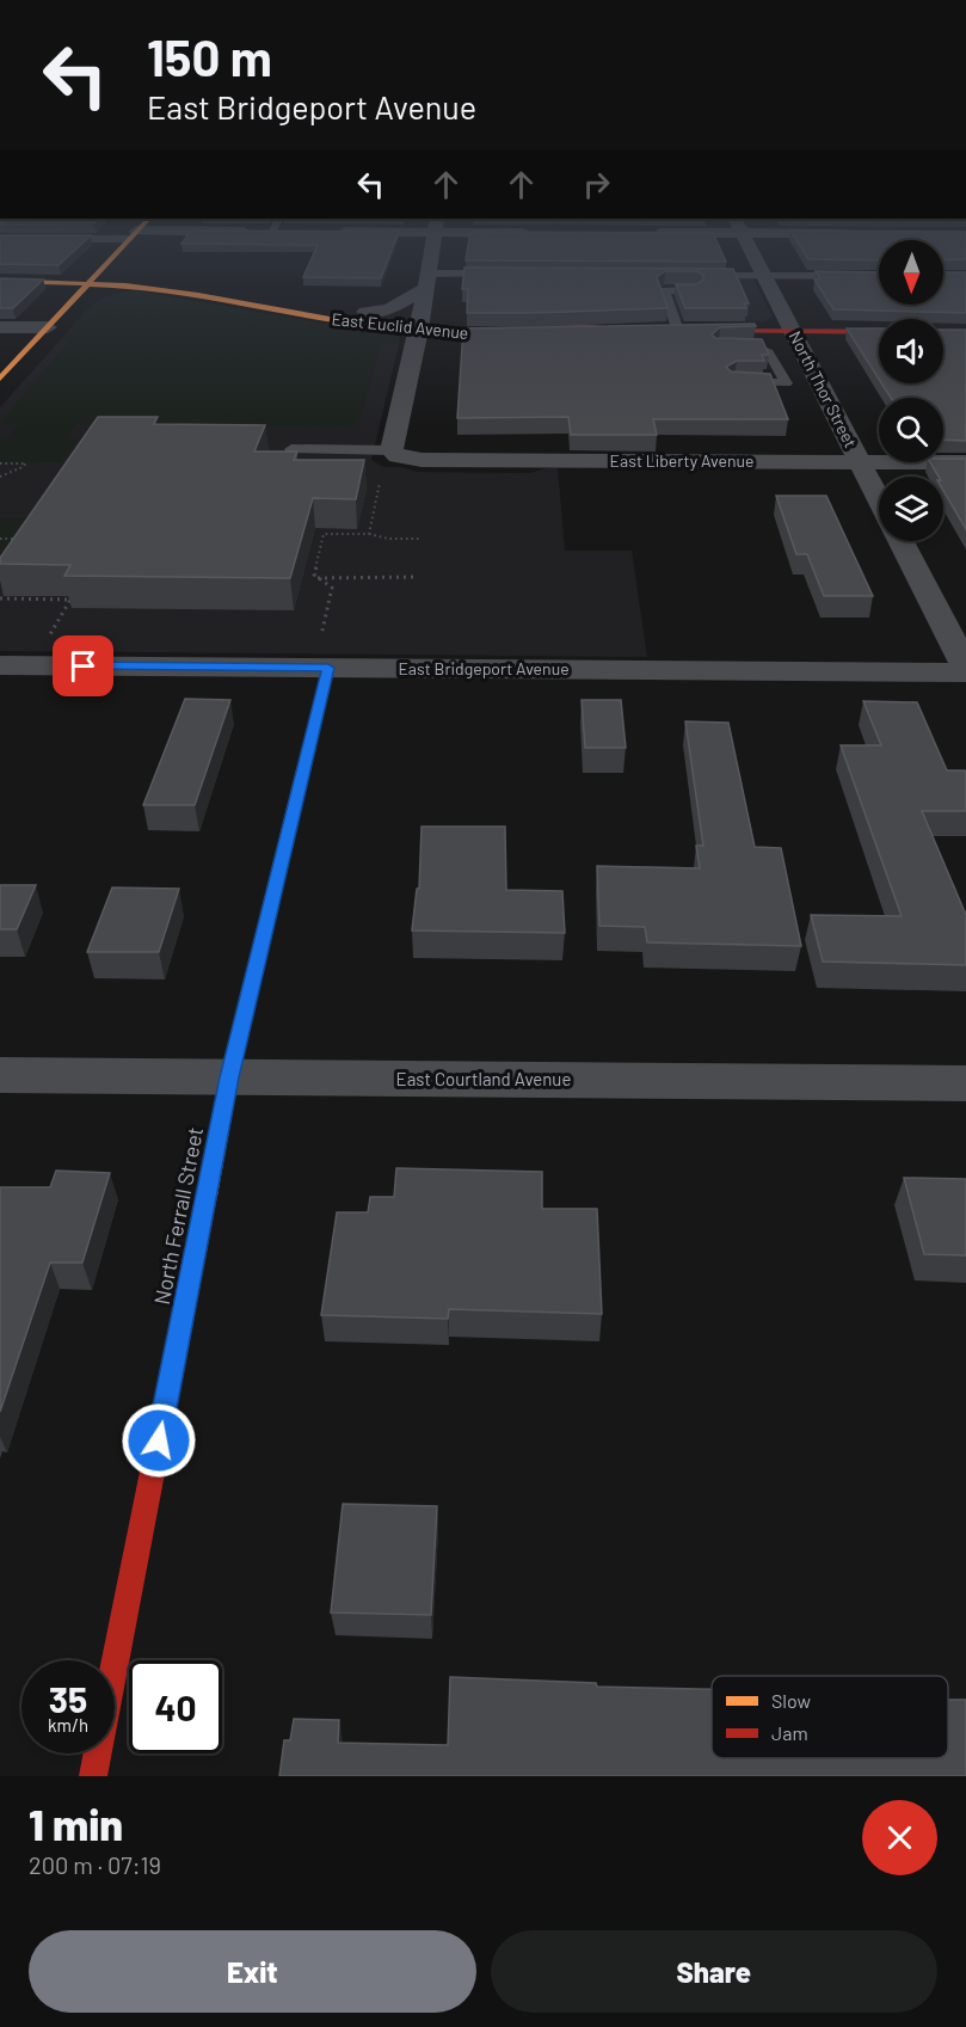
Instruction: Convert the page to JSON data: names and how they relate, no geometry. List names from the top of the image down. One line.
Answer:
{"streets":{"main road":["East Euclid Avenue","North Ferrall Street"],"street":["North Thor Street","East Liberty Avenue","East Bridgeport Avenue","East Courtland Avenue"]},"crossings":[["North Thor Street","East Liberty Avenue"],["East Bridgeport Avenue","North Ferrall Street"],["East Courtland Avenue","North Ferrall Street"]],"legend":["Slow","Jam"],"north":"bottom","page":{"turn":["150 m","East Bridgeport Avenue"],"speed":"35 km/h","limit":"40","heading":["1 min","200 m · 07:19"],"buttons":["Exit","Share"]}}
